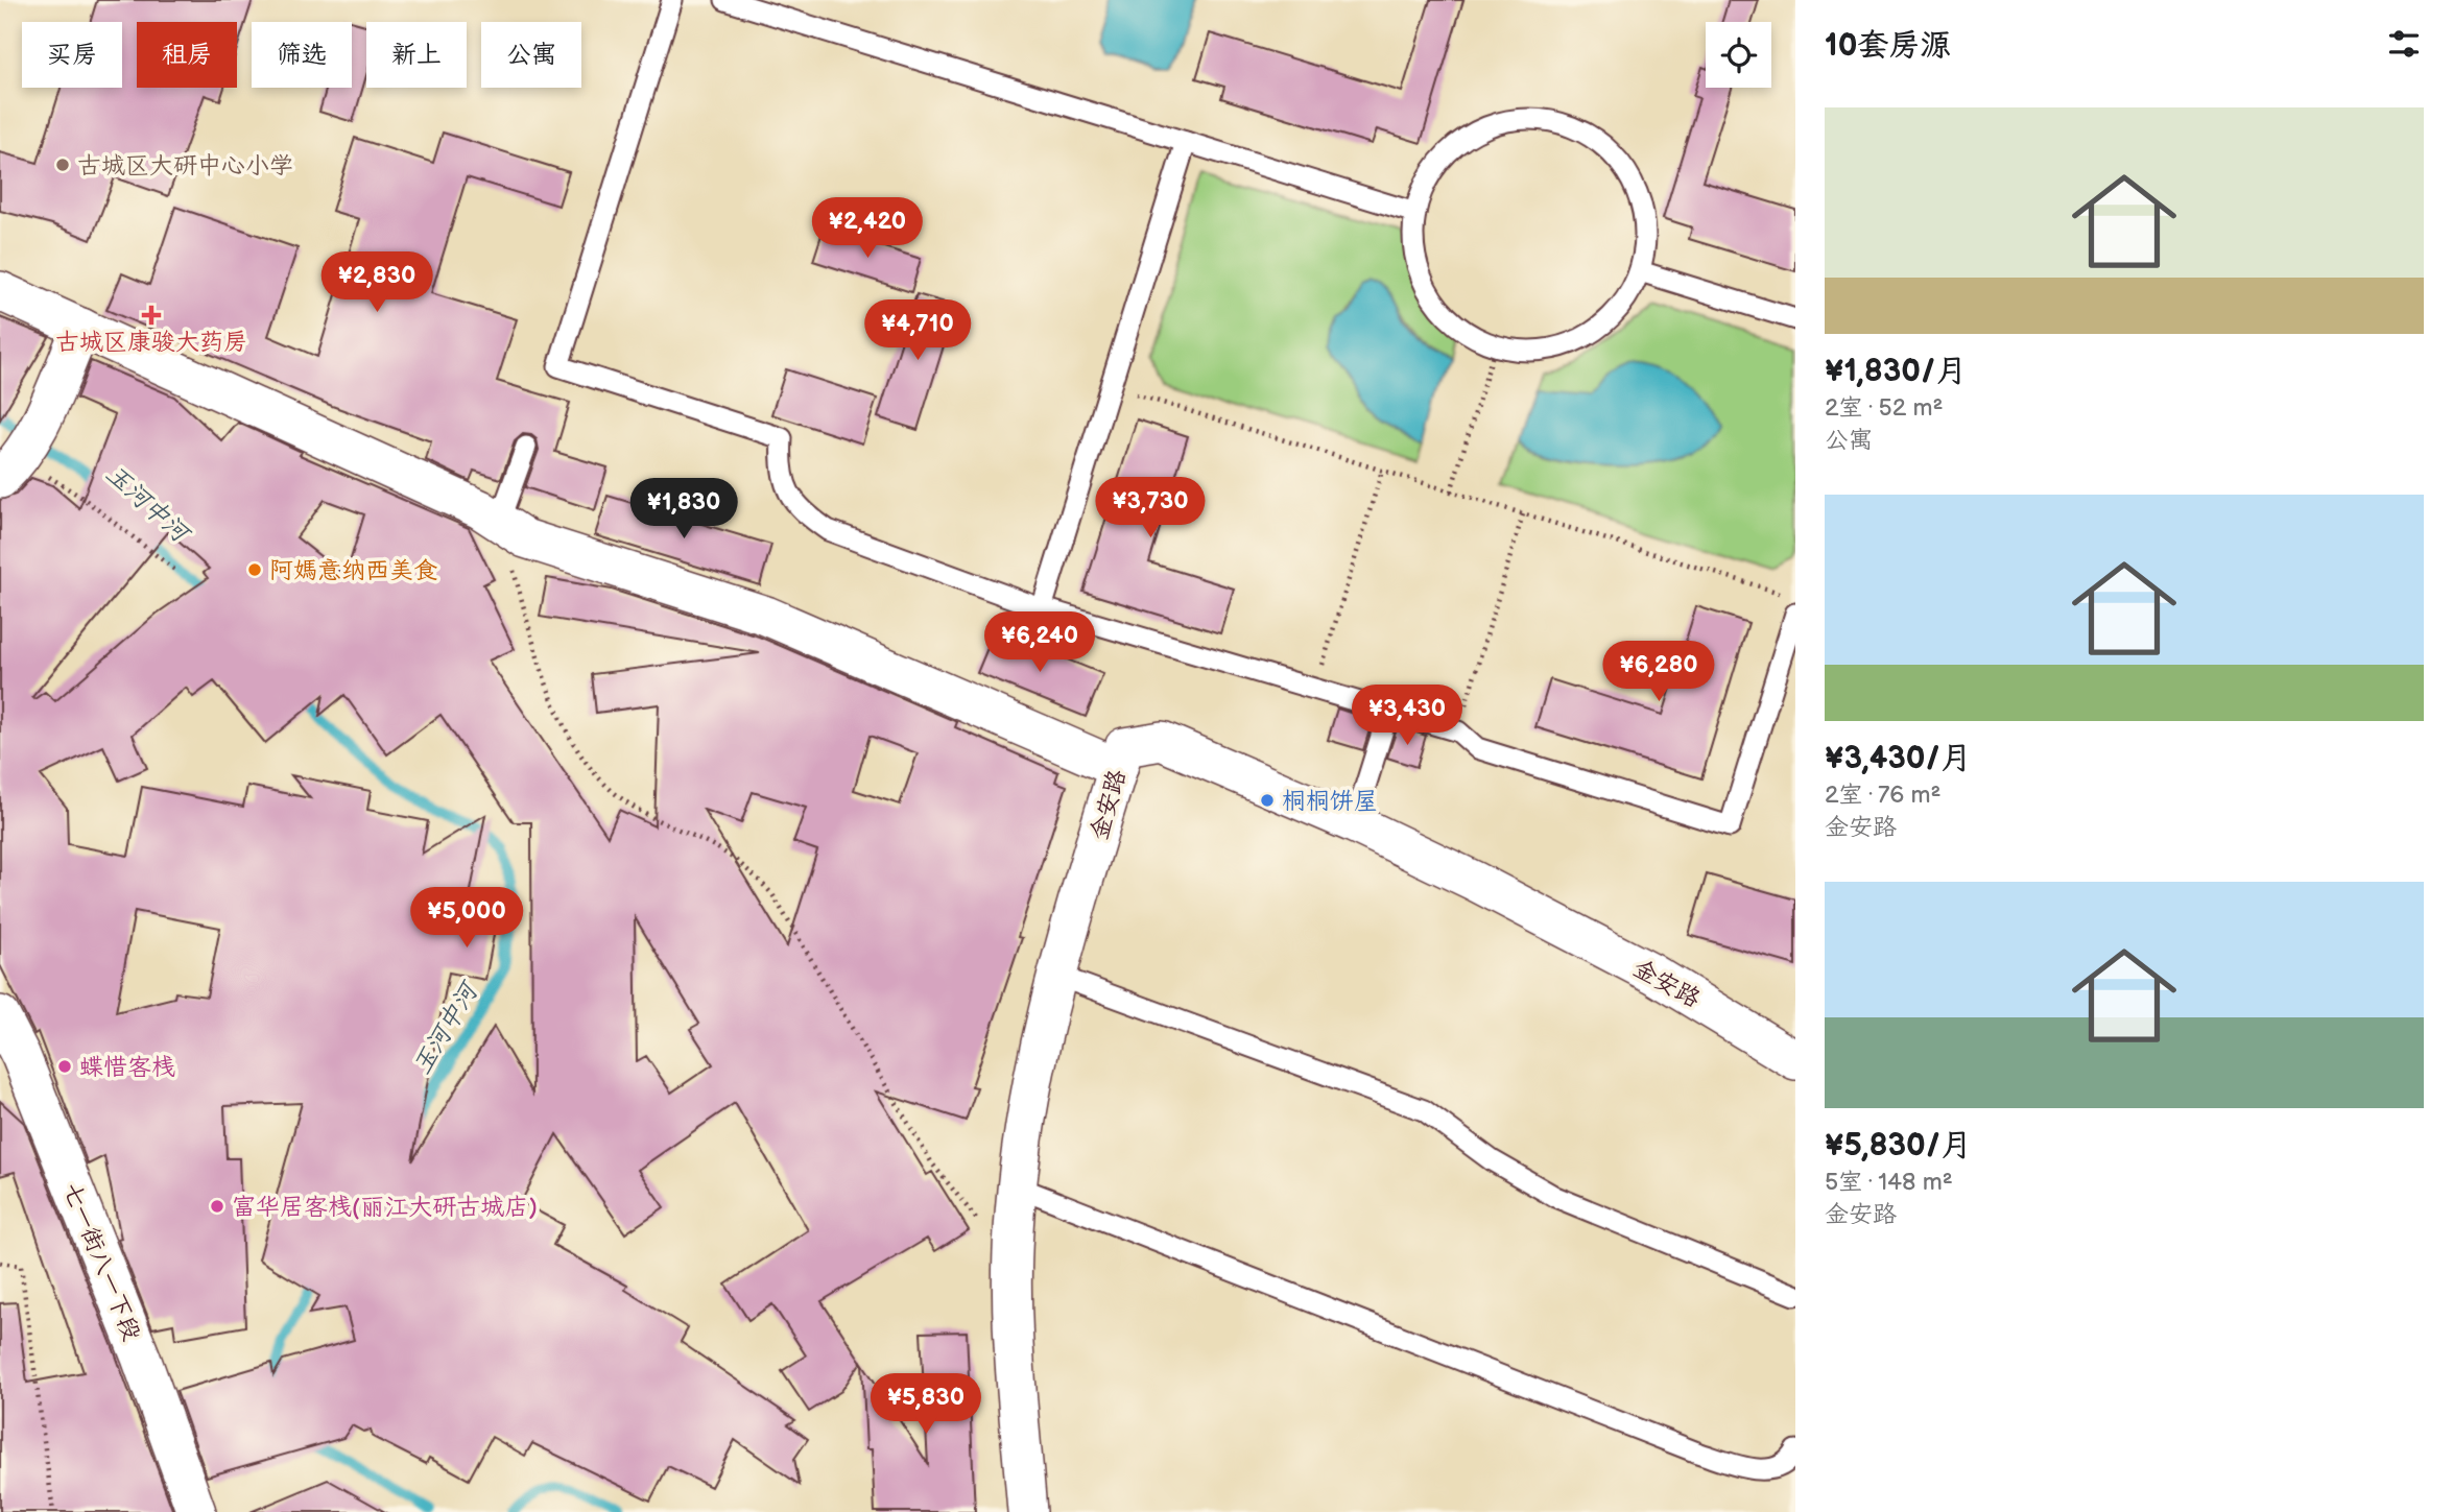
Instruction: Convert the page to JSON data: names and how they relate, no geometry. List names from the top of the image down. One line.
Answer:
{"streets":{"street":["金安路","七一街八一下段"]},"water":["玉河中河"],"places":{"other":["古城区大研中心小学","阿媽意纳西美食","桐桐饼屋","蝶惜客栈","富华居客栈(丽江大研古城店)"],"health":["古城区康骏大药房"]},"page":{"heading":"10套房源","chip":["买房","租房","筛选","新上","公寓"],"list":[{"name":"¥1,830/月","note":"2室 · 52 m² · 公寓"},{"name":"¥3,430/月","note":"2室 · 76 m² · 金安路"},{"name":"¥5,830/月","note":"5室 · 148 m² · 金安路"}],"price":["¥2,420","¥2,830","¥4,710","¥3,730","¥1,830","¥6,240","¥6,280","¥3,430","¥5,000","¥5,830"]}}
